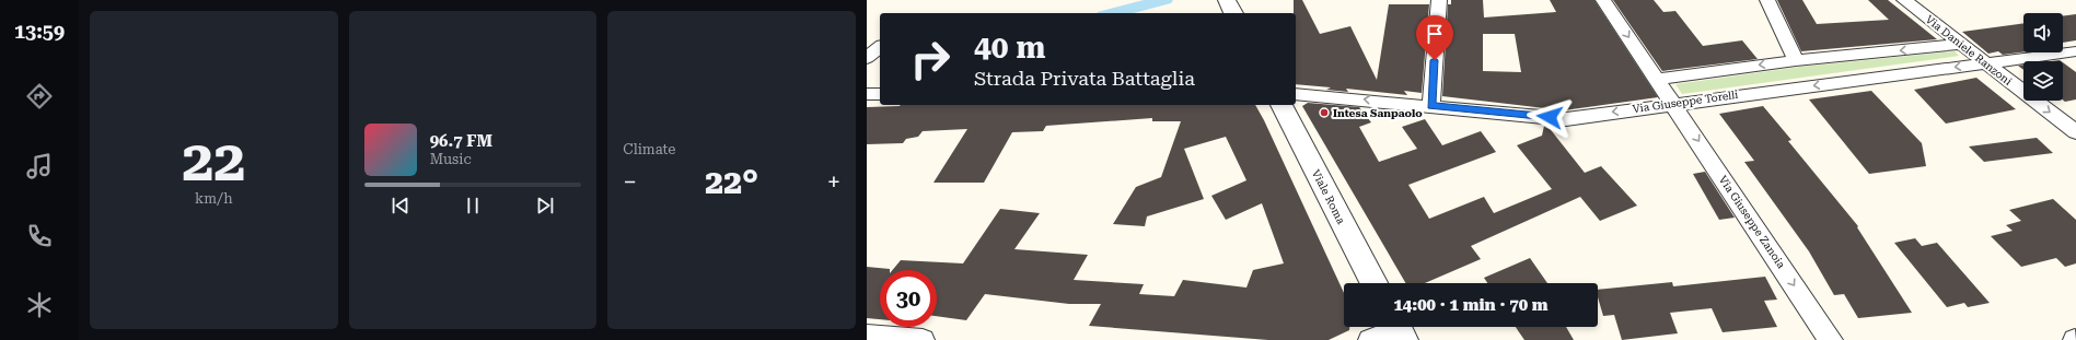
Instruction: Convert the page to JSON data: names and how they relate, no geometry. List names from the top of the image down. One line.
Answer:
{"streets":{"street":["Via Daniele Ranzoni","Via Giuseppe Torelli","Viale Roma","Via Giuseppe Zanoia"]},"crossings":[["Via Daniele Ranzoni","Via Giuseppe Torelli"],["Via Giuseppe Torelli","Via Giuseppe Zanoia"]],"one_way":["Via Daniele Ranzoni","Via Giuseppe Zanoia"],"places":["Intesa Sanpaolo"],"page":{"tabs":"13:59","tile":[["22","km/h"],"Climate"],"turn":["40 m","Strada Privata Battaglia"],"song":["96.7 FM","Music"],"heat":["−","22°","+"],"limit":"30","trip":"14:00 · 1 min · 70 m"}}
